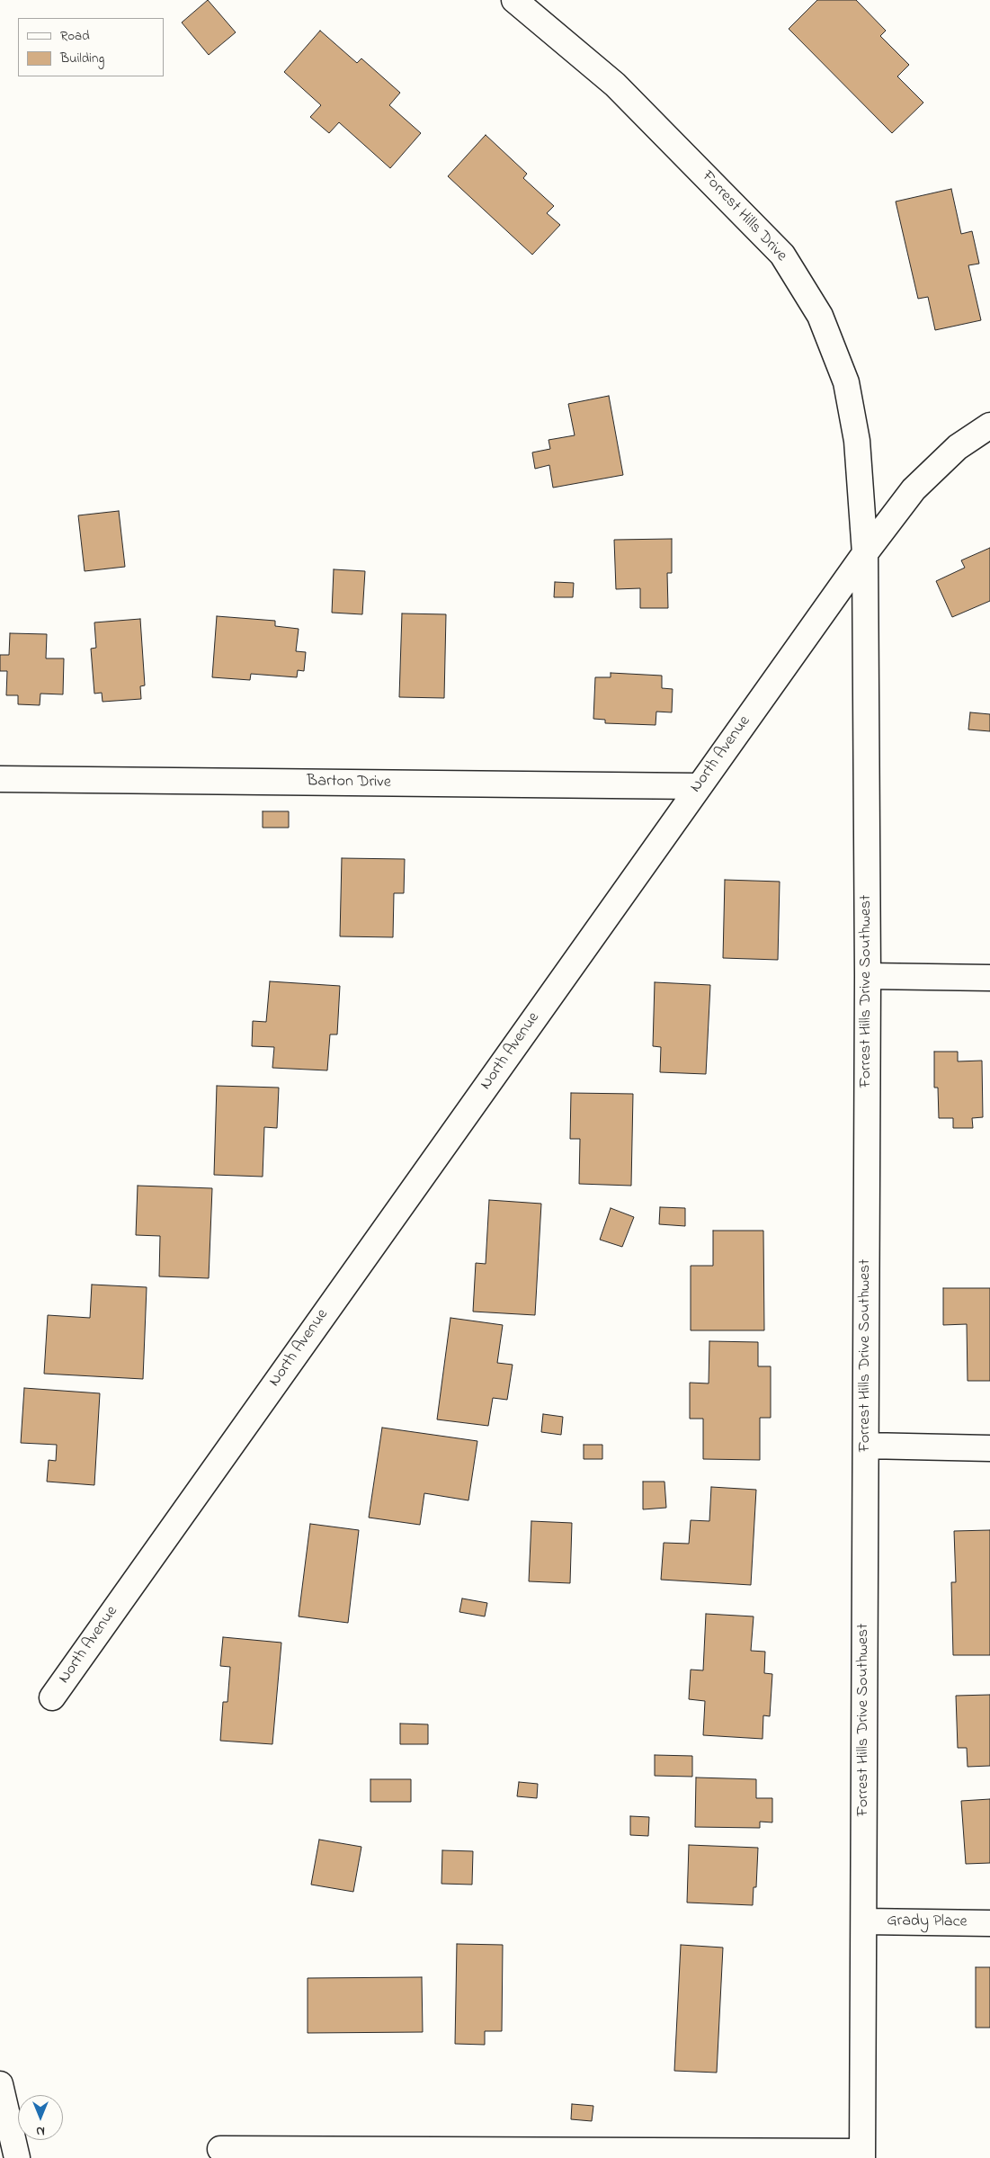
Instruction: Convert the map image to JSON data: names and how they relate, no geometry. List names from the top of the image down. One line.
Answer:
{"streets":{"main road":["Forrest Hills Drive","North Avenue","Barton Drive","Forrest Hills Drive Southwest","Grady Place"]},"crossings":[["Forrest Hills Drive","North Avenue"],["Forrest Hills Drive","Forrest Hills Drive Southwest"],["North Avenue","Barton Drive"],["North Avenue","Forrest Hills Drive Southwest"],["Forrest Hills Drive Southwest","Grady Place"]],"legend":["Road","Building"],"north":"bottom"}
